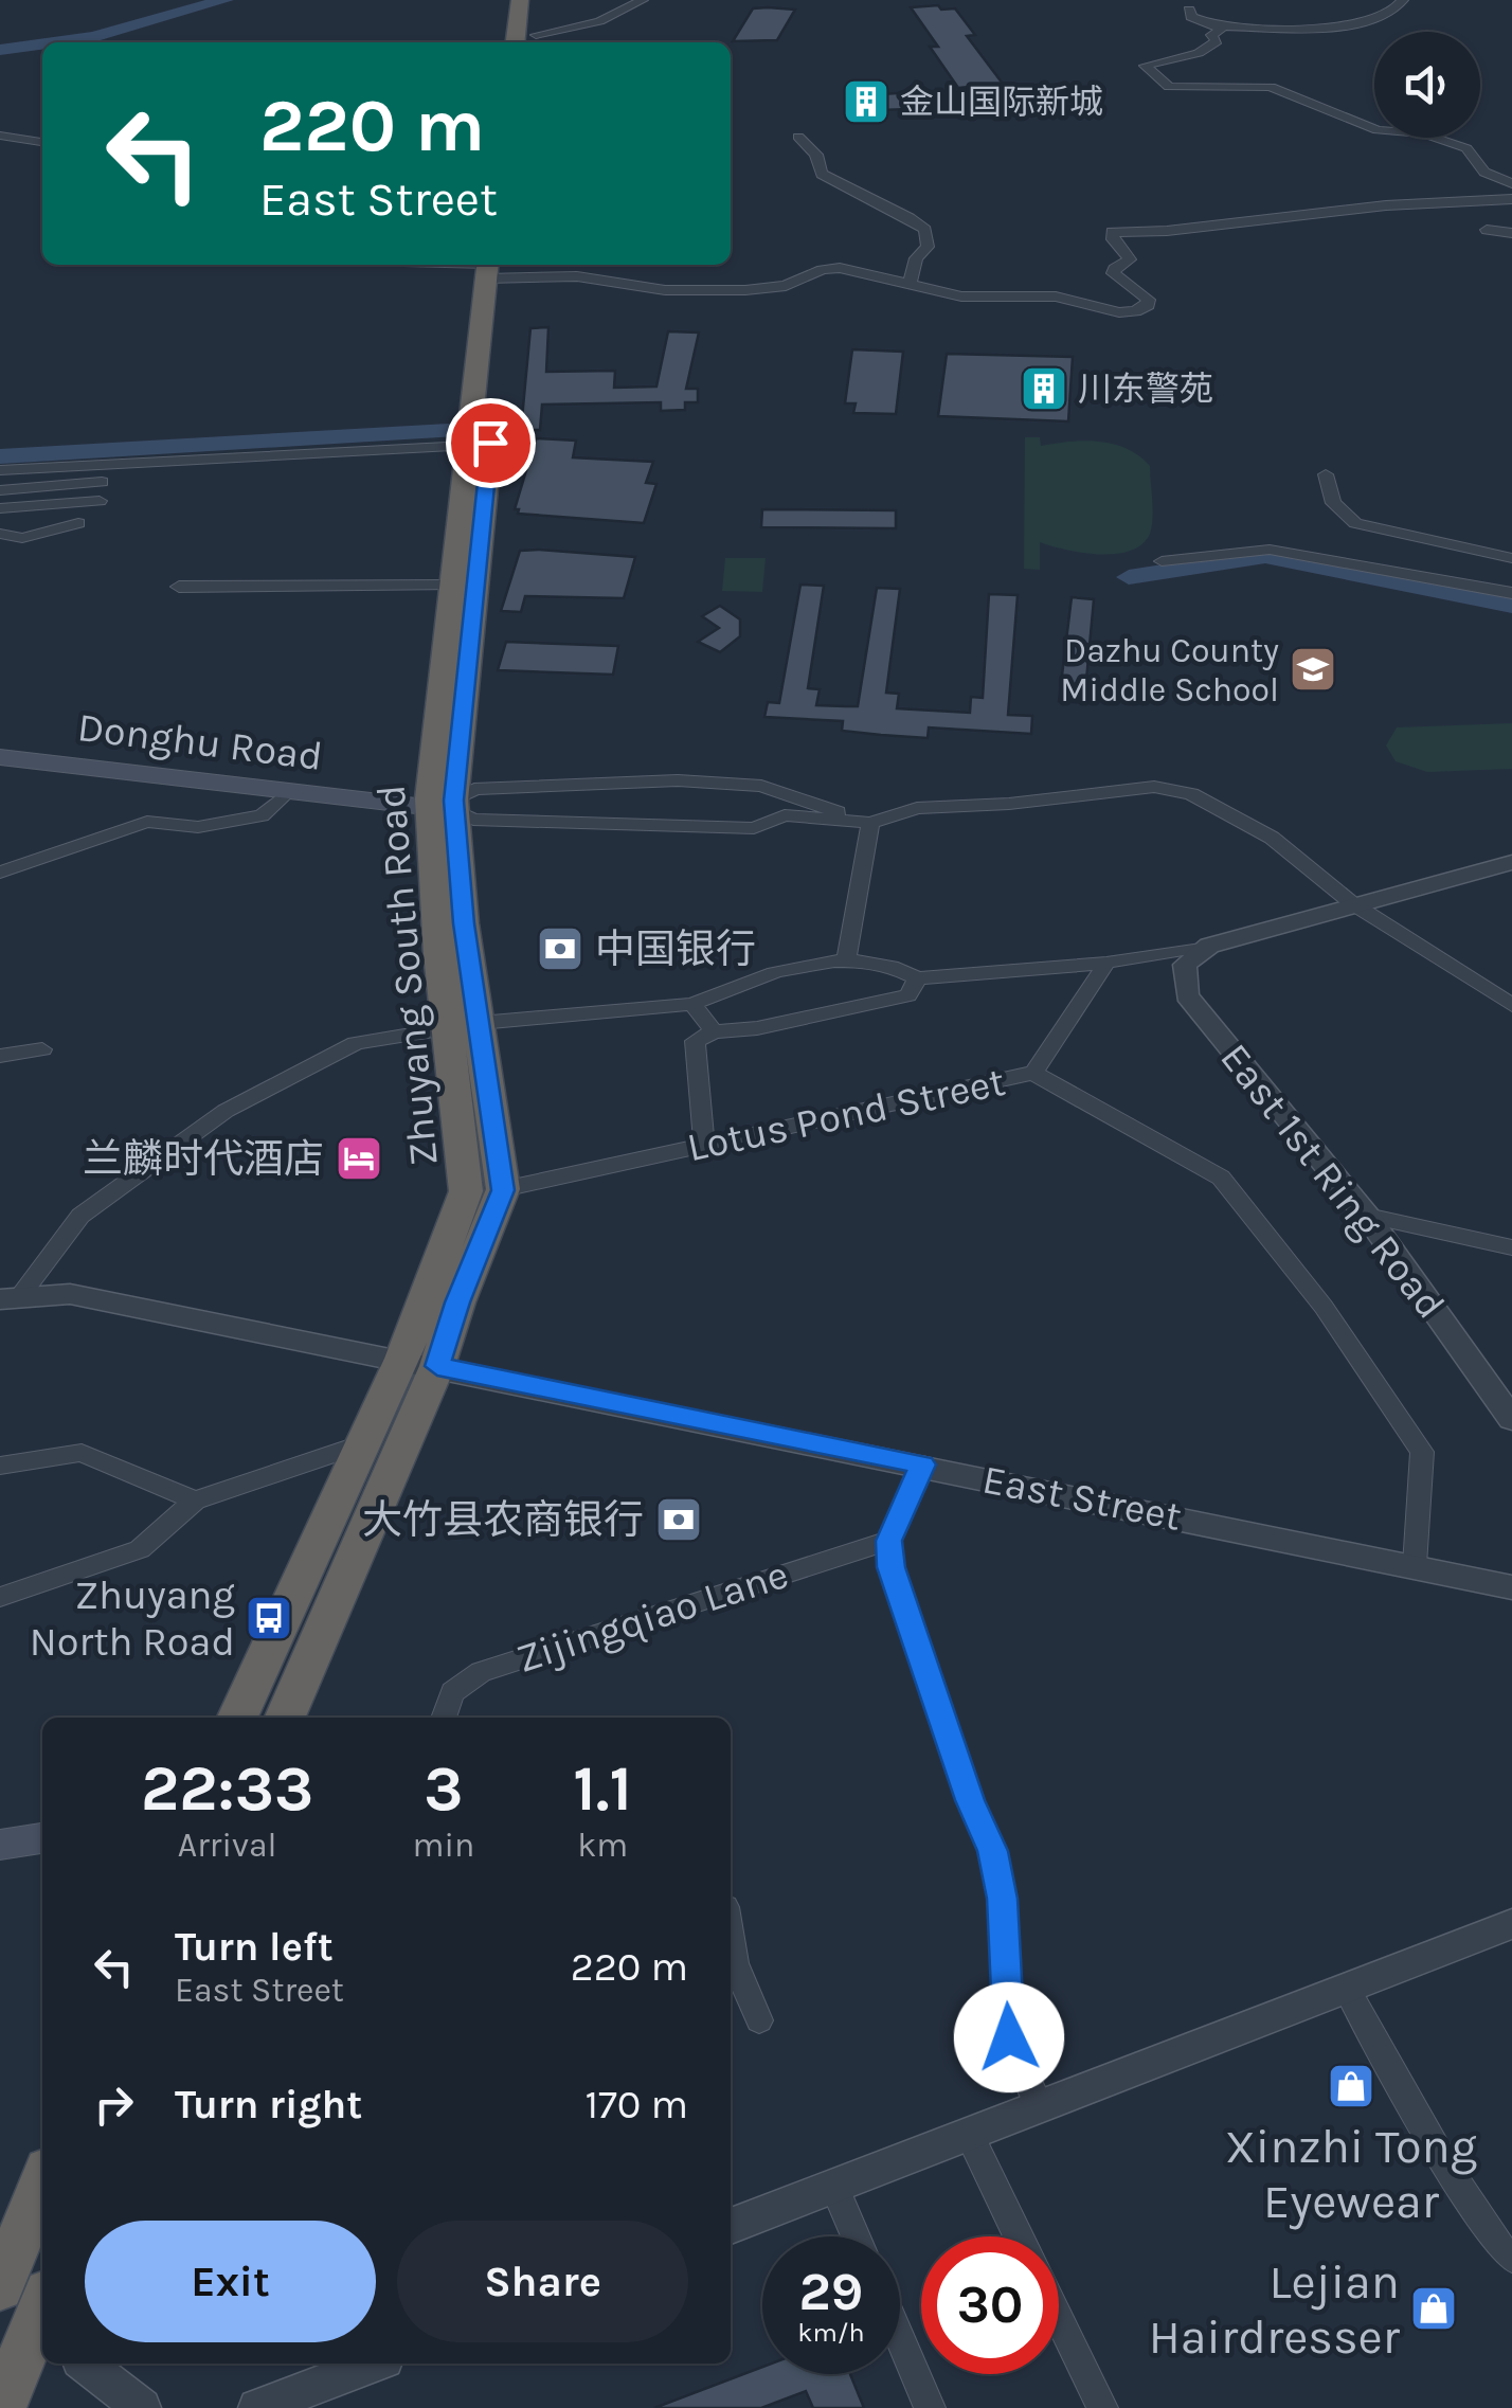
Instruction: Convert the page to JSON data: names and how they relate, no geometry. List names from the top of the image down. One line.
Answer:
{"streets":{"highway":["Zhuyang South Road"],"main road":["Donghu Road"],"street":["Lotus Pond Street","East 1st Ring Road","East Street","Zijingqiao Lane"]},"crossings":[["Donghu Road","Zhuyang South Road"],["Zhuyang South Road","Lotus Pond Street"],["Zhuyang South Road","East Street"],["Lotus Pond Street","East Street"]],"places":{"building":["金山国际新城","川东警苑"],"school or university":["Dazhu County Middle School"],"bank":["中国银行","大竹县农商银行"],"hotel":["兰麟时代酒店"],"bus stop":["Zhuyang North Road"],"shop":["Xinzhi Tong Eyewear","Lejian Hairdresser"]},"page":{"turn":["220 m","East Street"],"eta":["22:33","Arrival","3","min","1.1","km"],"list":[{"name":"Turn left","note":"East Street","value":"220 m"},{"name":"Turn right","value":"170 m"}],"buttons":["Exit","Share"],"speed":"29 km/h","limit":"30"}}
